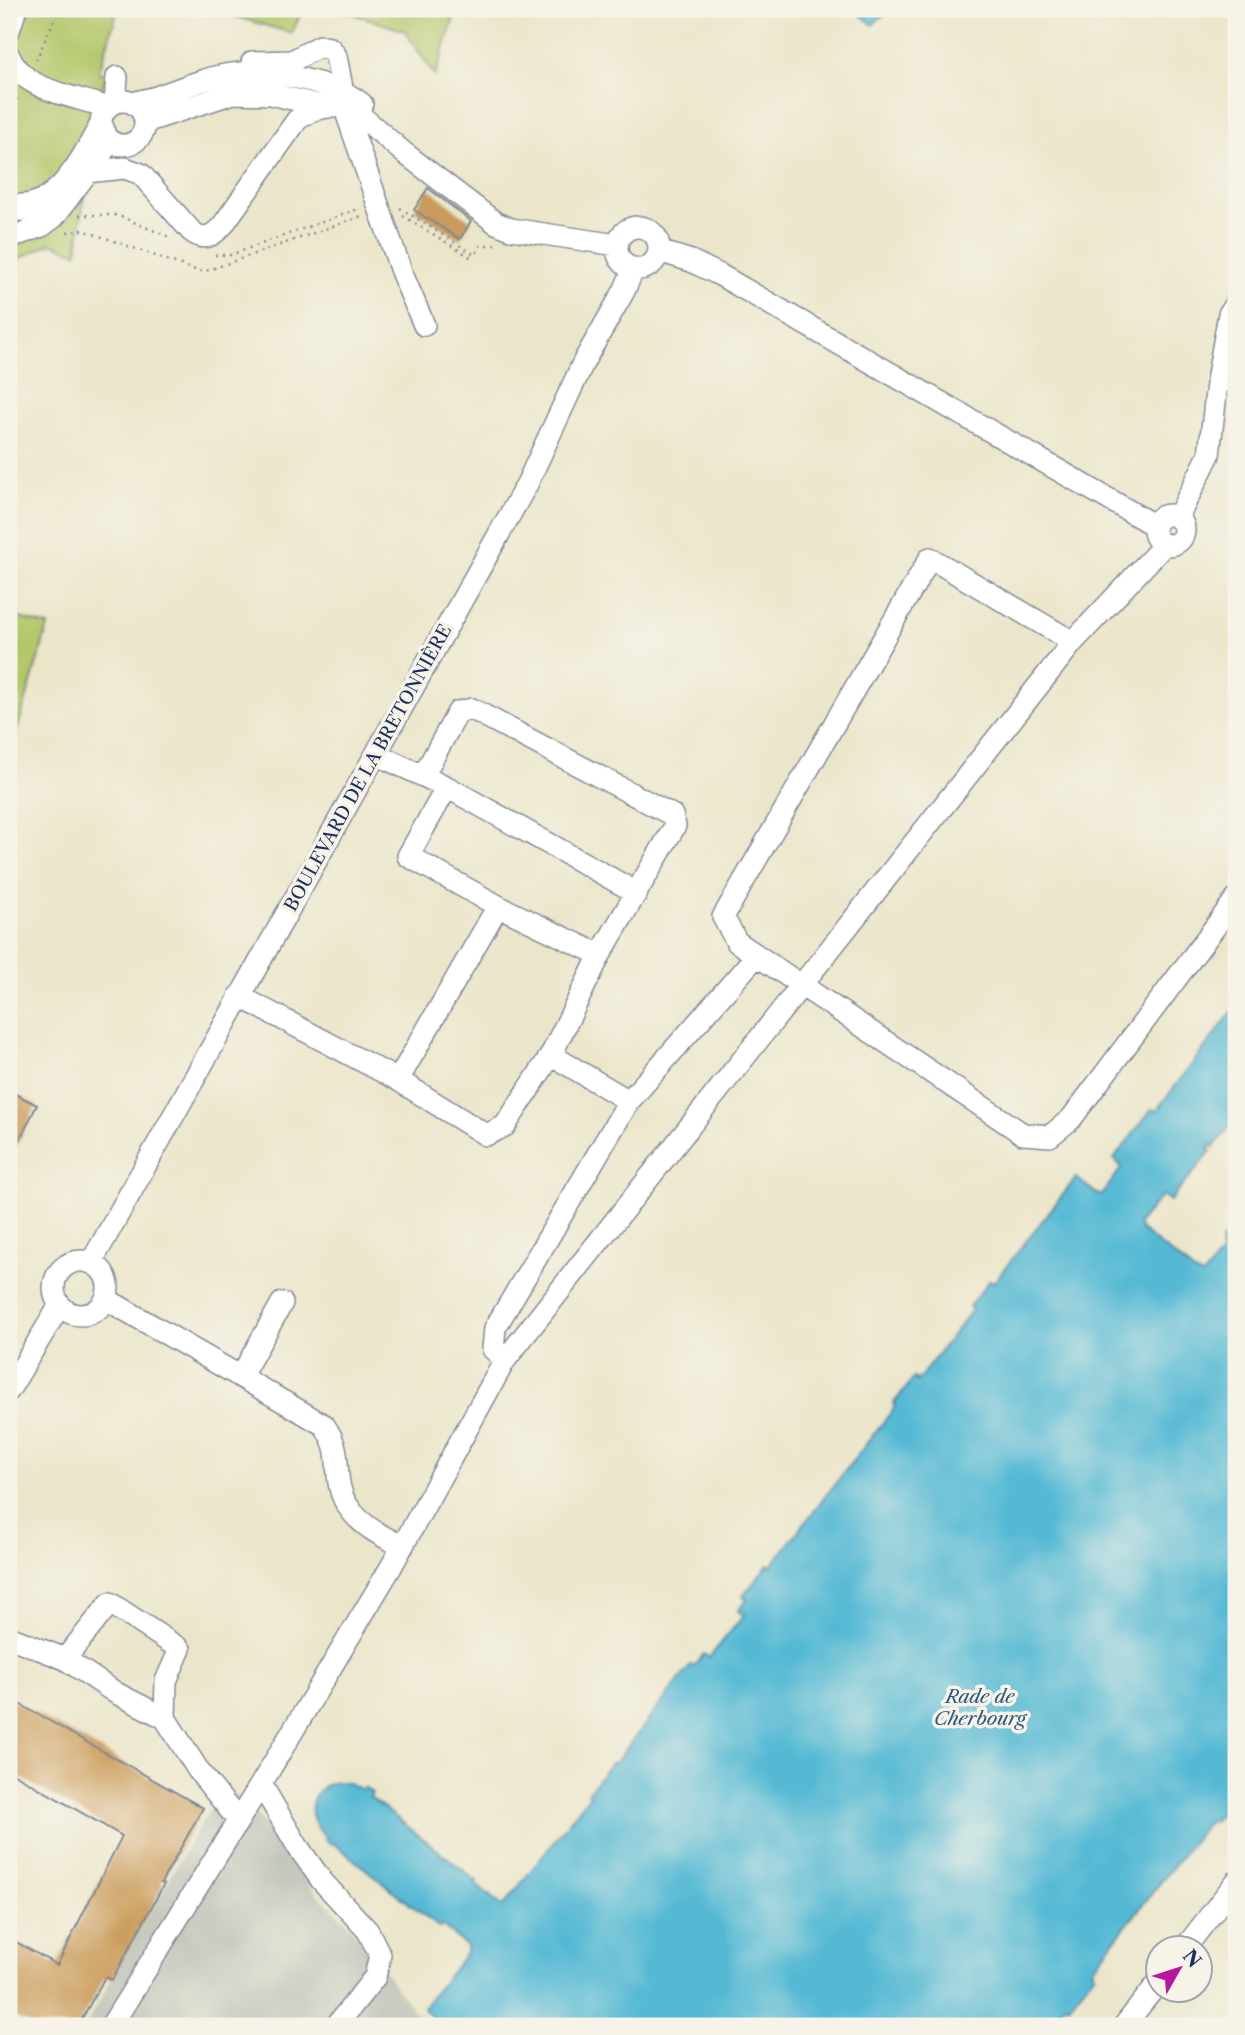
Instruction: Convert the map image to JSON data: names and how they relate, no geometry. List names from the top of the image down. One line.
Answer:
{"streets":{"street":["BOULEVARD DE LA BRETONNIÈRE"]},"water":["Rade de Cherbourg"],"north":"top right"}
